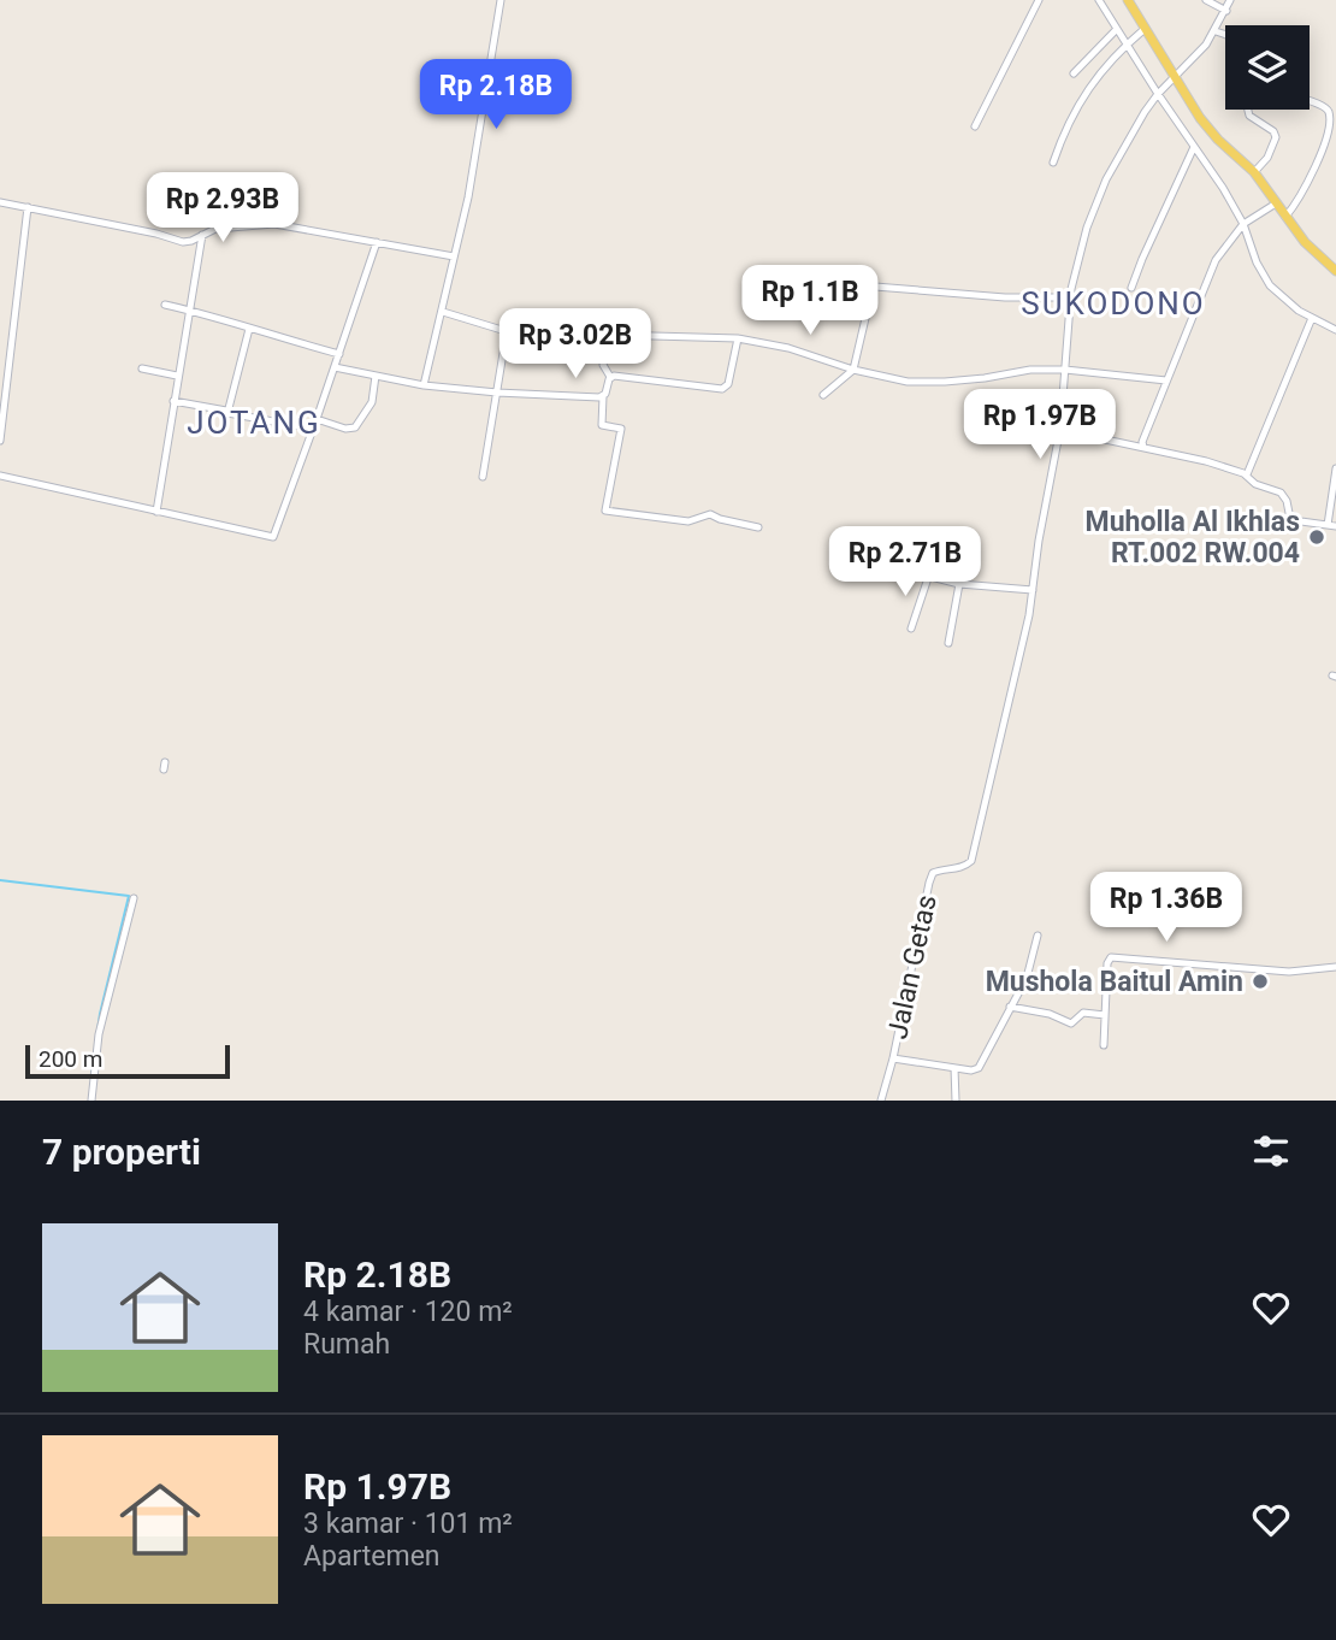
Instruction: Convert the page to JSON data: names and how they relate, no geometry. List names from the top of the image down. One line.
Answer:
{"streets":{"street":["Jalan Getas"]},"districts":["SUKODONO","JOTANG"],"places":["Muholla Al Ikhlas RT.002 RW.004","Mushola Baitul Amin"],"scale_bar":"200 m","page":{"price":["Rp 2.18B","Rp 2.93B","Rp 1.1B","Rp 3.02B","Rp 1.97B","Rp 2.71B","Rp 1.36B"],"scale":"200 m","heading":"7 properti","list":[{"name":"Rp 2.18B","note":"4 kamar · 120 m² · Rumah"},{"name":"Rp 1.97B","note":"3 kamar · 101 m² · Apartemen"}]}}
